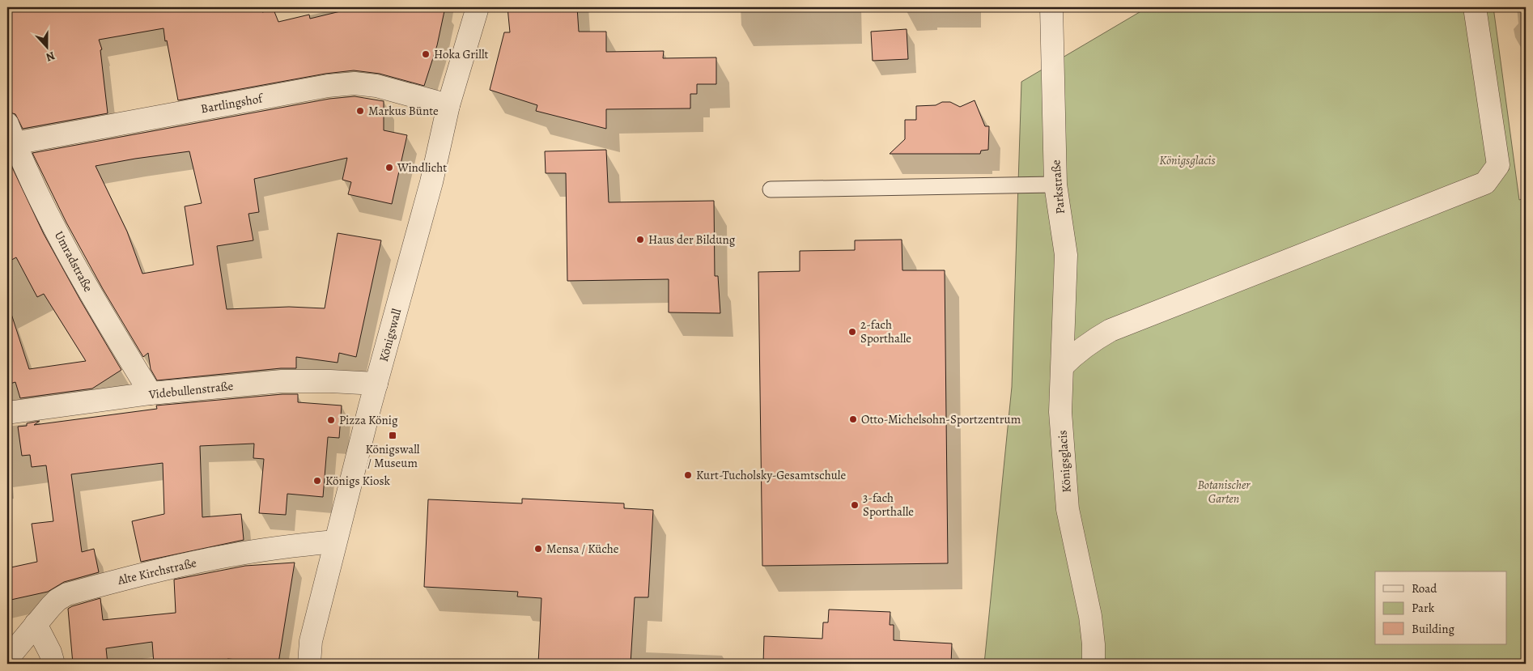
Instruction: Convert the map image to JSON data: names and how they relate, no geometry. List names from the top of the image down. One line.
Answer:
{"streets":{"street":["Bartlingshof","Parkstraße","Umradstraße","Königswall","Videbullenstraße","Königsglacis","Alte Kirchstraße"]},"crossings":[["Bartlingshof","Umradstraße"],["Bartlingshof","Königswall"],["Parkstraße","Königsglacis"],["Umradstraße","Videbullenstraße"],["Königswall","Videbullenstraße"],["Königswall","Alte Kirchstraße"]],"parks":["Königsglacis","Botanischer Garten"],"places":{"other":["Hoka Grillt","Markus Bünte","Windlicht","Haus der Bildung","2-fach Sporthalle","Otto-Michelsohn-Sportzentrum","Pizza König","Kurt-Tucholsky-Gesamtschule","Königs Kiosk","3-fach Sporthalle","Mensa / Küche"],"transit":["Königswall / Museum"]},"legend":["Road","Park","Building"],"north":"bottom"}
